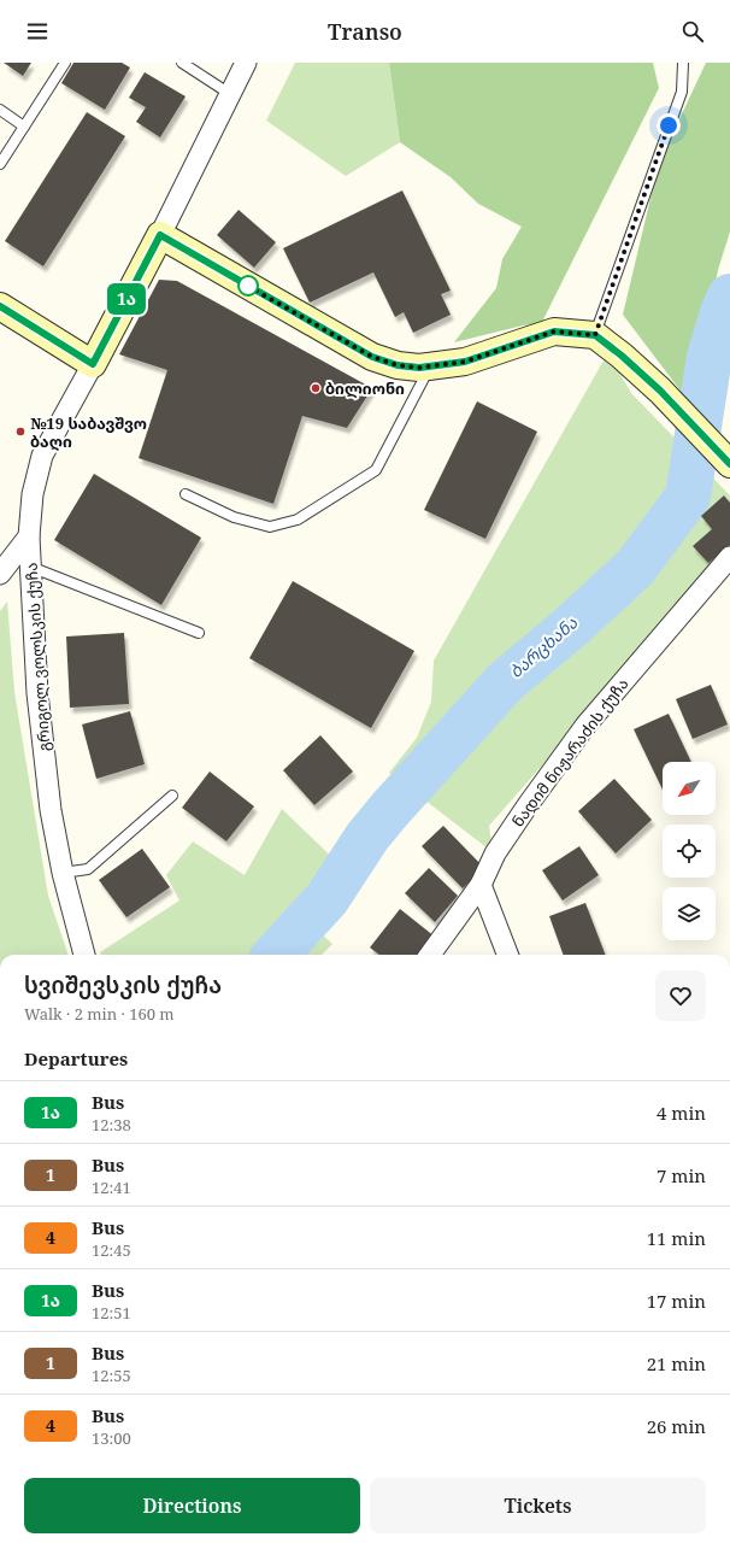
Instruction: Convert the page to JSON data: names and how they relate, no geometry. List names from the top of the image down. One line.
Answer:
{"streets":{"street":["გრიგოლ ვოლსკის ქუჩა","ნადიმ ნიჟარაძის ქუჩა"]},"water":["ბარცხანა"],"places":["ბილიონი","№19 საბავშვო ბაღი"],"lines":["bus line 1ა"],"north":"bottom left","page":{"header":"Transo","on_map":"1ა","heading":[["სვიშევსკის ქუჩა","Walk · 2 min · 160 m"],"Departures"],"list":[{"mark":"1ა","name":"Bus","note":"12:38","value":"4 min"},{"mark":"1","name":"Bus","note":"12:41","value":"7 min"},{"mark":"4","name":"Bus","note":"12:45","value":"11 min"},{"mark":"1ა","name":"Bus","note":"12:51","value":"17 min"},{"mark":"1","name":"Bus","note":"12:55","value":"21 min"},{"mark":"4","name":"Bus","note":"13:00","value":"26 min"}],"buttons":["Directions","Tickets"]}}
